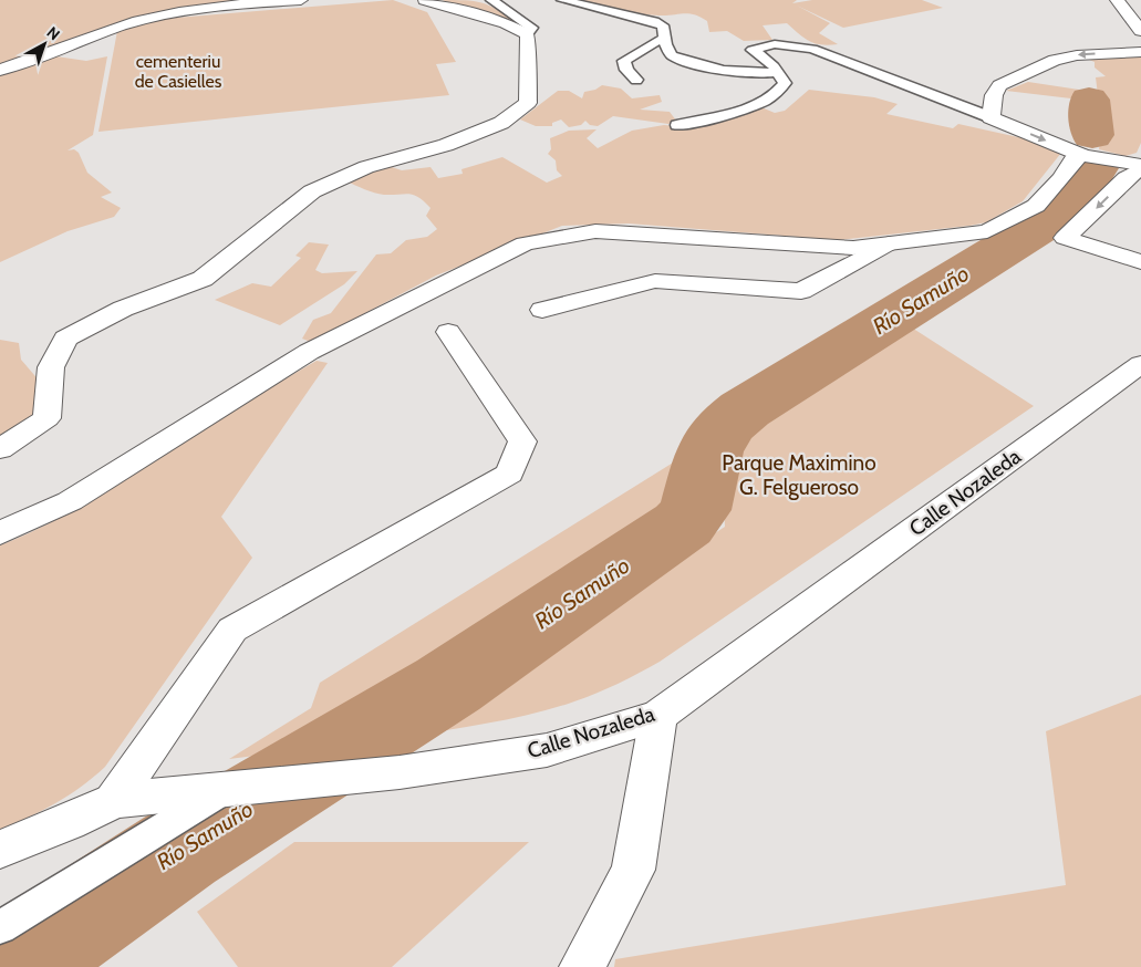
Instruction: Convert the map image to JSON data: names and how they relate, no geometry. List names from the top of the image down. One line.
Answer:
{"streets":{"street":["Calle Nozaleda"]},"water":["Río Samuño"],"parks":["cementeriu de Casielles","Parque Maximino G. Felgueroso"],"north":"top right"}
